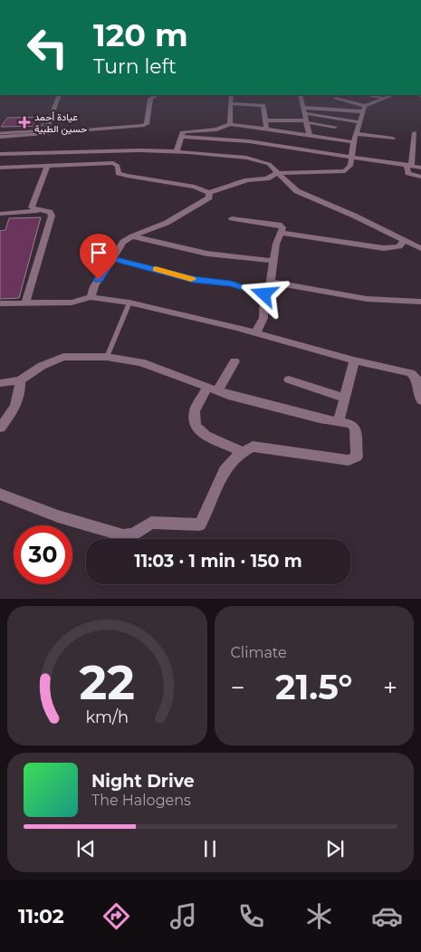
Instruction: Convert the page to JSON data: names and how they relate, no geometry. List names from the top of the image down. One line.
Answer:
{"places":{"health":["عيادة أحمد حسين الطبية"]},"page":{"turn":["120 m","Turn left"],"limit":"30","trip":"11:03 · 1 min · 150 m","tile":"Climate","heat":["−","21.5°","+"],"song":["Night Drive","The Halogens"],"tabs":"11:02","gauge":["22","km/h"]}}
